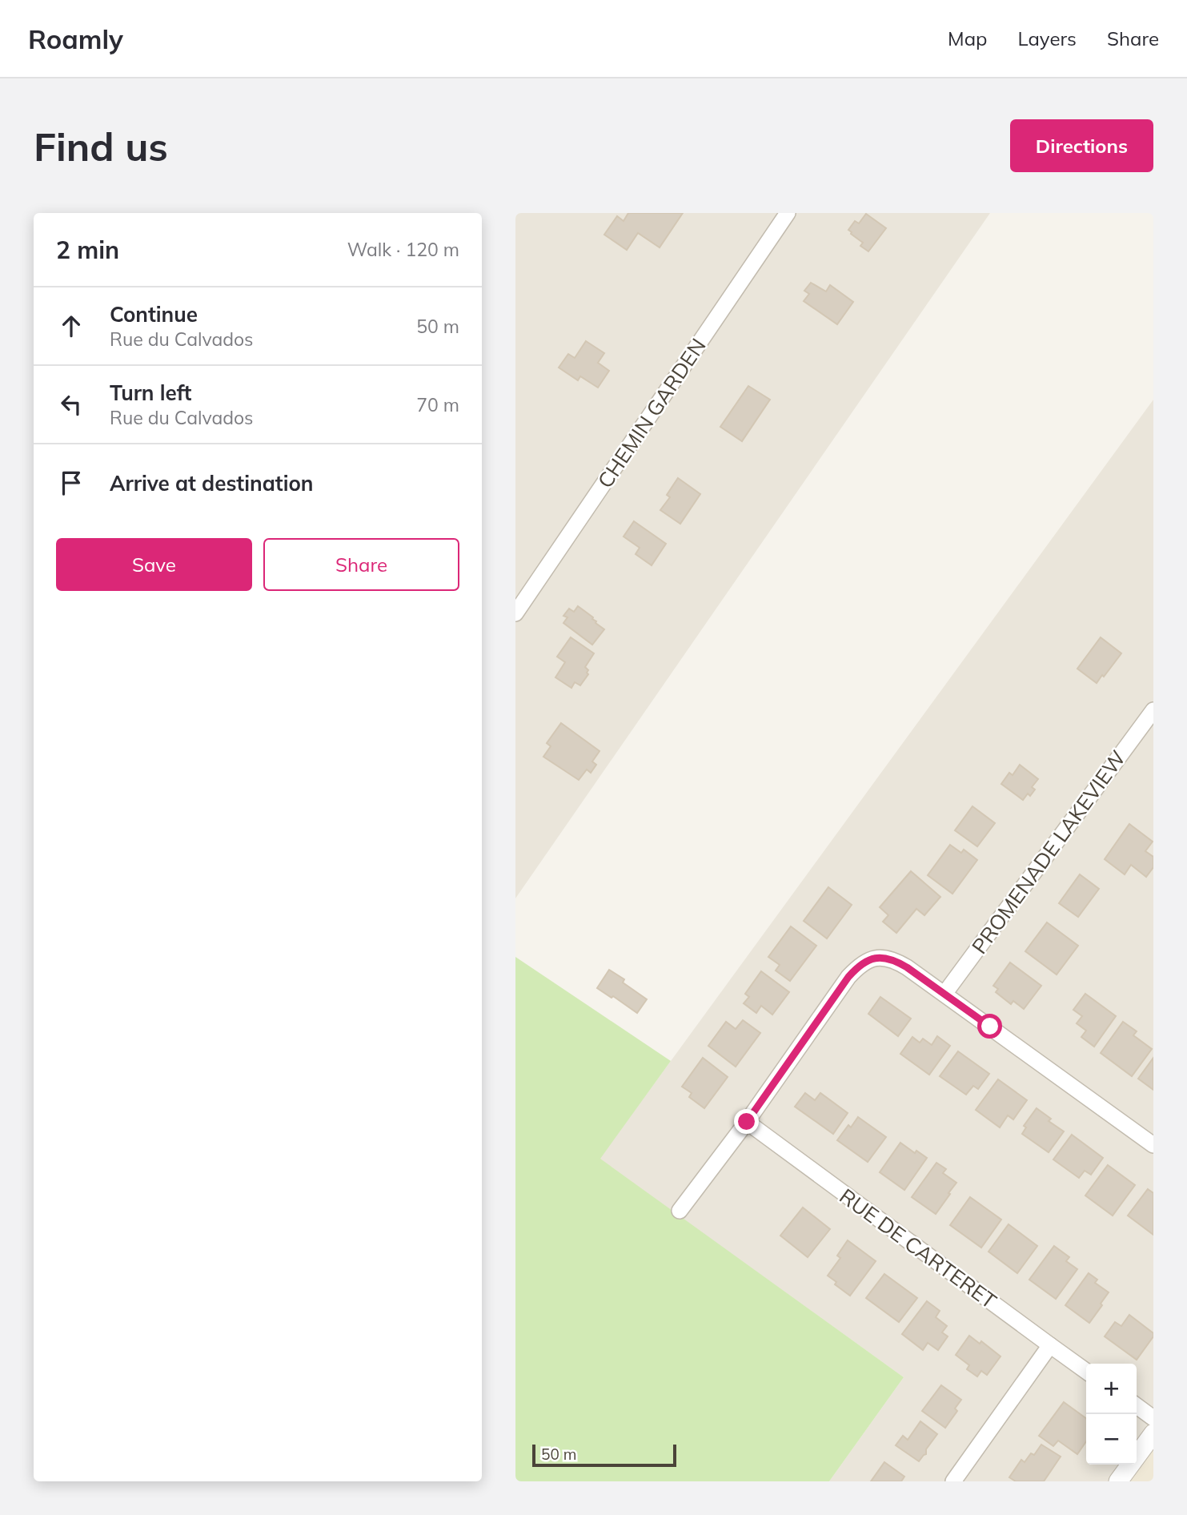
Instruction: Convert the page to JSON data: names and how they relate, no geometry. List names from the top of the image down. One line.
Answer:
{"streets":{"street":["CHEMIN GARDEN","PROMENADE LAKEVIEW","RUE DE CARTERET"]},"scale_bar":"50 m","page":{"header":"Roamly","nav":["Map","Layers","Share"],"buttons":["Directions",["Save","Share"]],"title":"Find us","heading":["2 min","Walk · 120 m"],"list":[["Continue","Rue du Calvados","50 m"],["Turn left","Rue du Calvados","70 m"],"Arrive at destination"],"map_buttons":["+","−"],"scale":"50 m"}}
